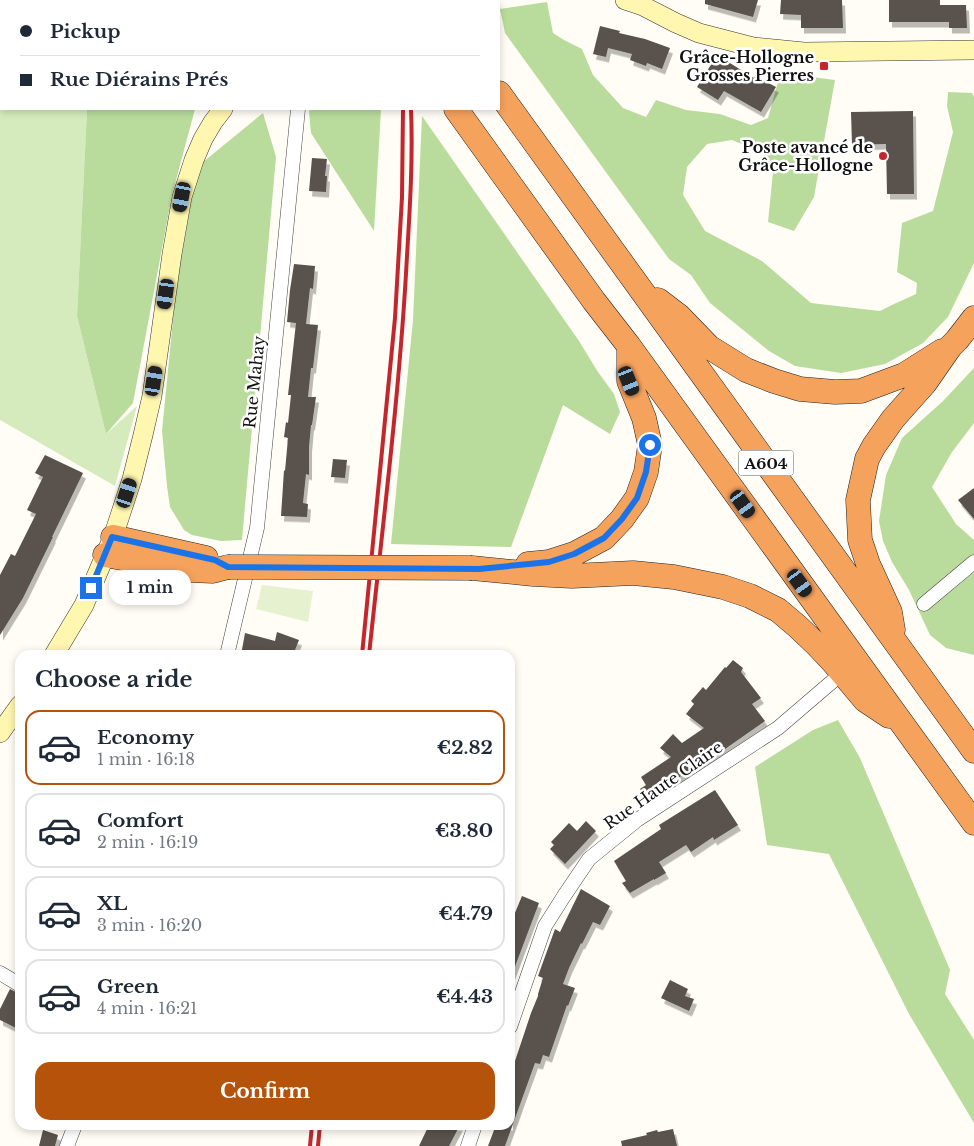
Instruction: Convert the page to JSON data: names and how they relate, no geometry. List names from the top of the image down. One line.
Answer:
{"streets":{"highway":["A604"],"street":["Rue Mahay","Rue Haute Claire"]},"places":{"transit":["Grâce-Hollogne Grosses Pierres"],"other":["Poste avancé de Grâce-Hollogne"]},"page":{"banner":["Pickup","Rue Diérains Prés"],"bubble":"1 min","heading":"Choose a ride","list":[{"name":"Economy","note":"1 min · 16:18","value":"€2.82"},{"name":"Comfort","note":"2 min · 16:19","value":"€3.80"},{"name":"XL","note":"3 min · 16:20","value":"€4.79"},{"name":"Green","note":"4 min · 16:21","value":"€4.43"}],"buttons":"Confirm"}}
